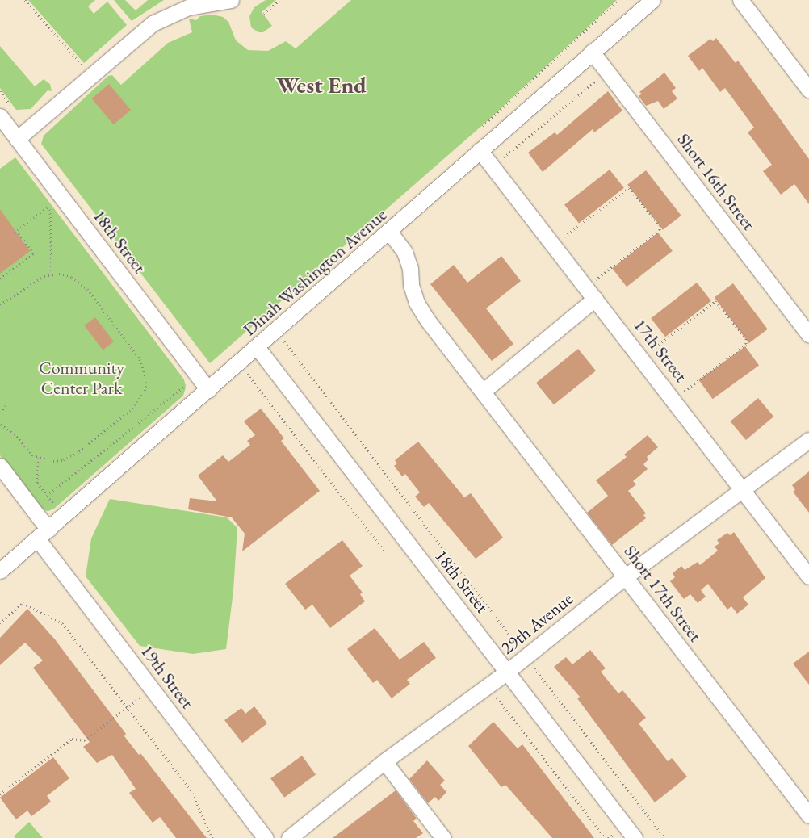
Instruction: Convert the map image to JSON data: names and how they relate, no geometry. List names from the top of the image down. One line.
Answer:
{"streets":{"street":["Short 16th Street","18th Street","Dinah Washington Avenue","17th Street","Short 17th Street","29th Avenue","19th Street"]},"crossings":[["Short 16th Street","Dinah Washington Avenue"],["18th Street","Dinah Washington Avenue"],["18th Street","29th Avenue"],["Dinah Washington Avenue","17th Street"],["Dinah Washington Avenue","Short 17th Street"],["Dinah Washington Avenue","19th Street"],["17th Street","29th Avenue"],["Short 17th Street","29th Avenue"]],"districts":["West End"],"parks":["Community Center Park"]}
